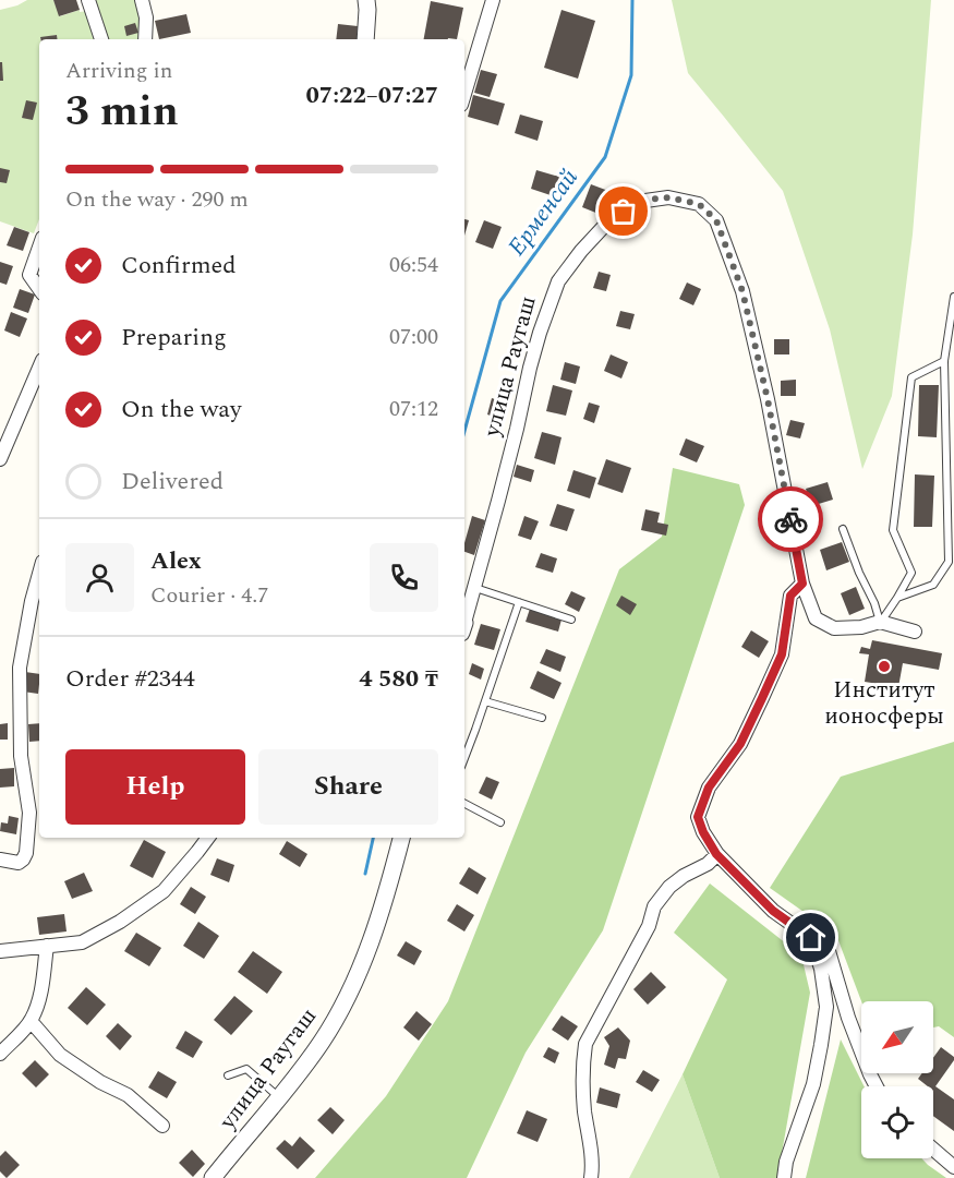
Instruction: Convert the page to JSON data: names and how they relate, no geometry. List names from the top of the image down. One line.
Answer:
{"streets":{"street":["улица Раугаш"]},"water":["Ерменсай"],"places":["Институт ионосферы"],"north":"bottom left","page":{"heading":["3 min","Arriving in","07:22–07:27"],"panel":["Alex","Courier · 4.7","Order #2344","4 580 ₸"],"bar":"On the way · 290 m","list":[["Confirmed","06:54"],["Preparing","07:00"],["On the way","07:12"],"Delivered"],"buttons":["Help","Share"]}}
